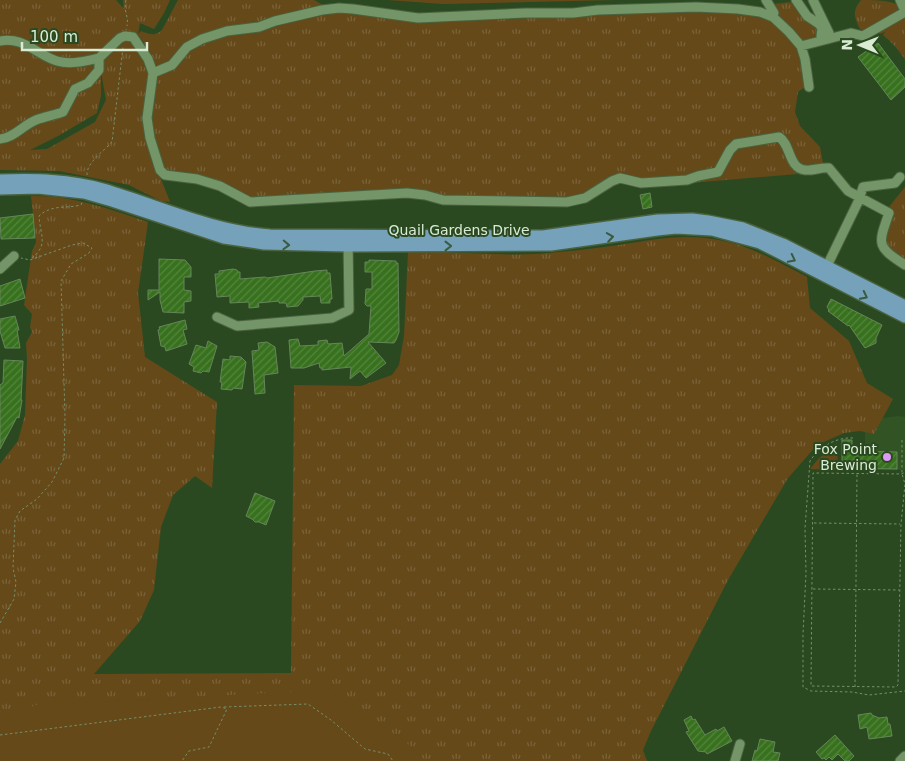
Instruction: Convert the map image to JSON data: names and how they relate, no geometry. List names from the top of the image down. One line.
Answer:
{"streets":{"main road":["Quail Gardens Drive"]},"places":["Fox Point Brewing"],"scale_bar":"100 m","north":"left"}
